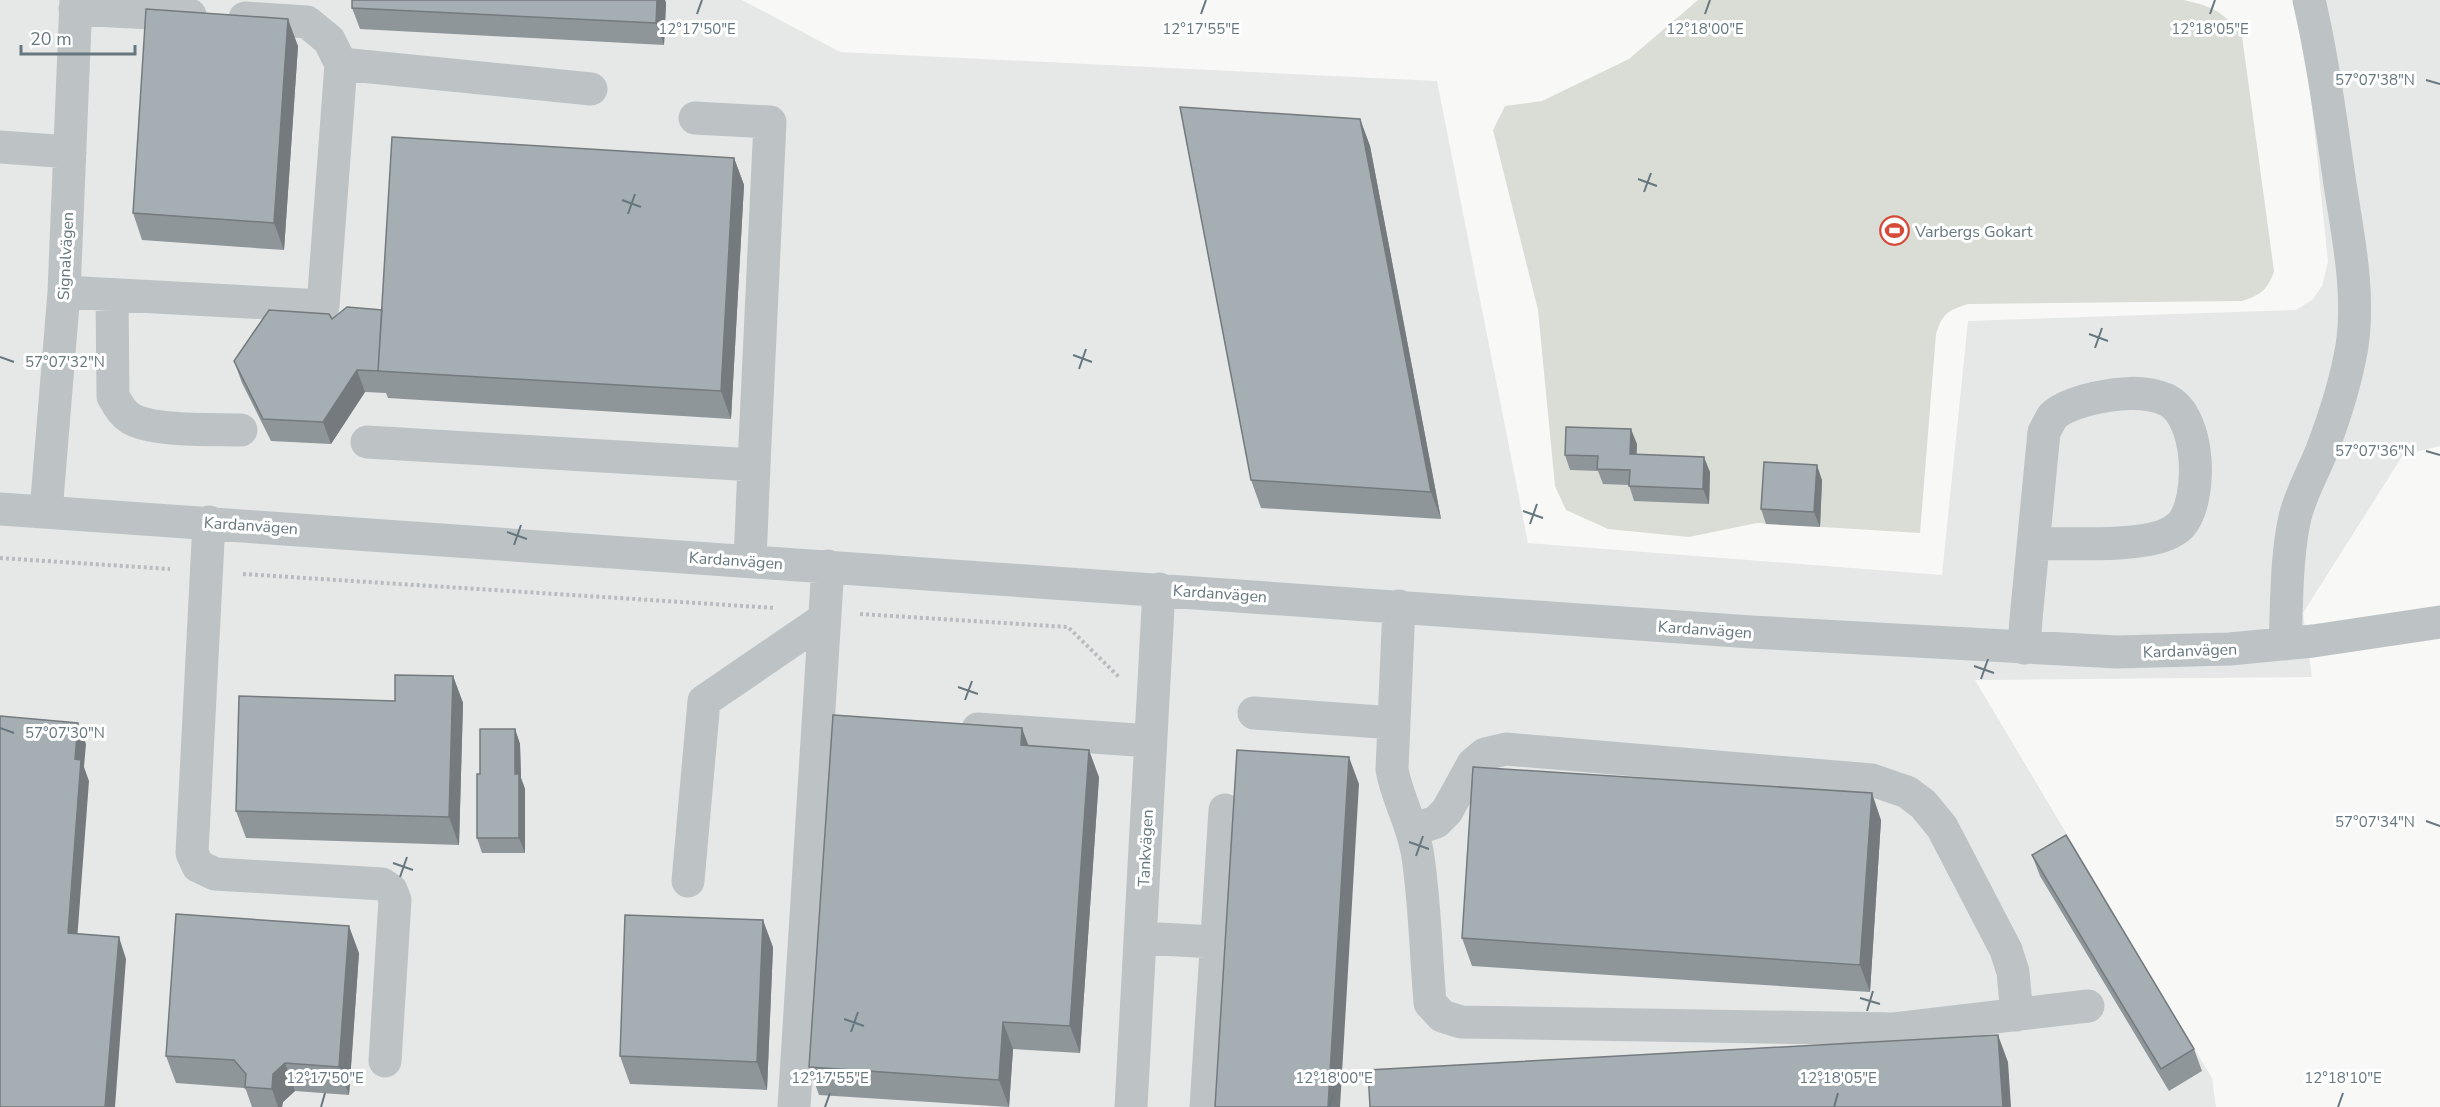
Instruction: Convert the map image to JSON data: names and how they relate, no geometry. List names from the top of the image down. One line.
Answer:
{"streets":{"street":["Signalvägen","Kardanvägen","Tankvägen"]},"crossings":[["Signalvägen","Kardanvägen"],["Kardanvägen","Tankvägen"]],"places":{"sports":["Varbergs Gokart"]},"scale_bar":"20 m","coordinates":["12°17'50\"E","12°17'55\"E","12°18'00\"E","12°18'05\"E","57°07'38\"N","57°07'32\"N","57°07'36\"N","57°07'30\"N","57°07'34\"N","12°18'10\"E"]}
